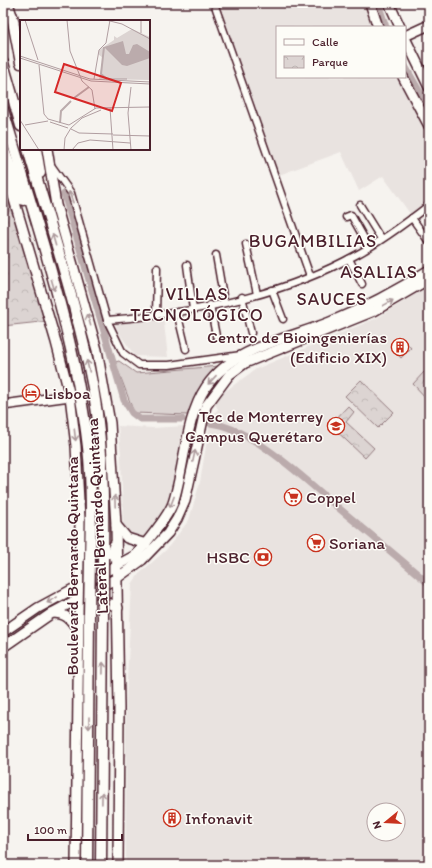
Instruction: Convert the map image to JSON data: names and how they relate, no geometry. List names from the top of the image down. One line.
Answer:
{"streets":{"main road":["Boulevard Bernardo Quintana"],"street":["Lateral Bernardo Quintana"]},"crossings":[["Lateral Bernardo Quintana","Boulevard Bernardo Quintana"]],"districts":["BUGAMBILIAS","ASALIAS","VILLAS TECNOLÓGICO","SAUCES"],"places":{"building":["Centro de Bioingenierías (Edificio XIX)","Infonavit"],"hotel":["Lisboa"],"school or university":["Tec de Monterrey Campus Querétaro"],"supermarket":["Coppel","Soriana"],"bank":["HSBC"]},"legend":["Calle","Parque"],"scale_bar":"100 m","north":"left"}
